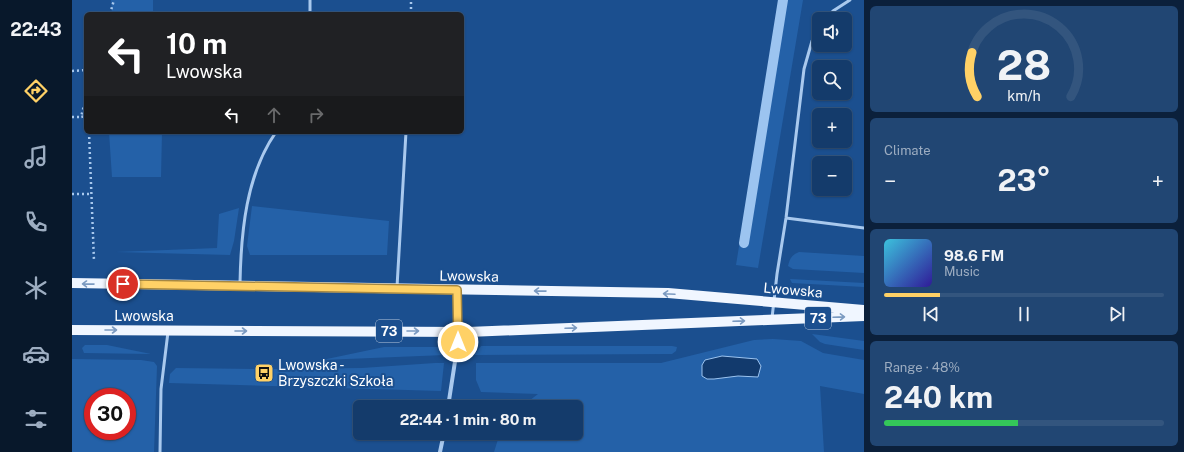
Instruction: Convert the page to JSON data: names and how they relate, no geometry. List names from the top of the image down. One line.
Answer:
{"streets":{"main road":["Lwowska","73"]},"places":{"bus stop":["Lwowska - Brzyszczki Szkoła"]},"page":{"tabs":"22:43","map_buttons":["+","−"],"turn":["10 m","Lwowska"],"tile":["Climate",["Range · 48%","240 km"]],"heat":["−","23°","+"],"song":["98.6 FM","Music"],"limit":"30","trip":"22:44 · 1 min · 80 m","gauge":["28","km/h"]}}
